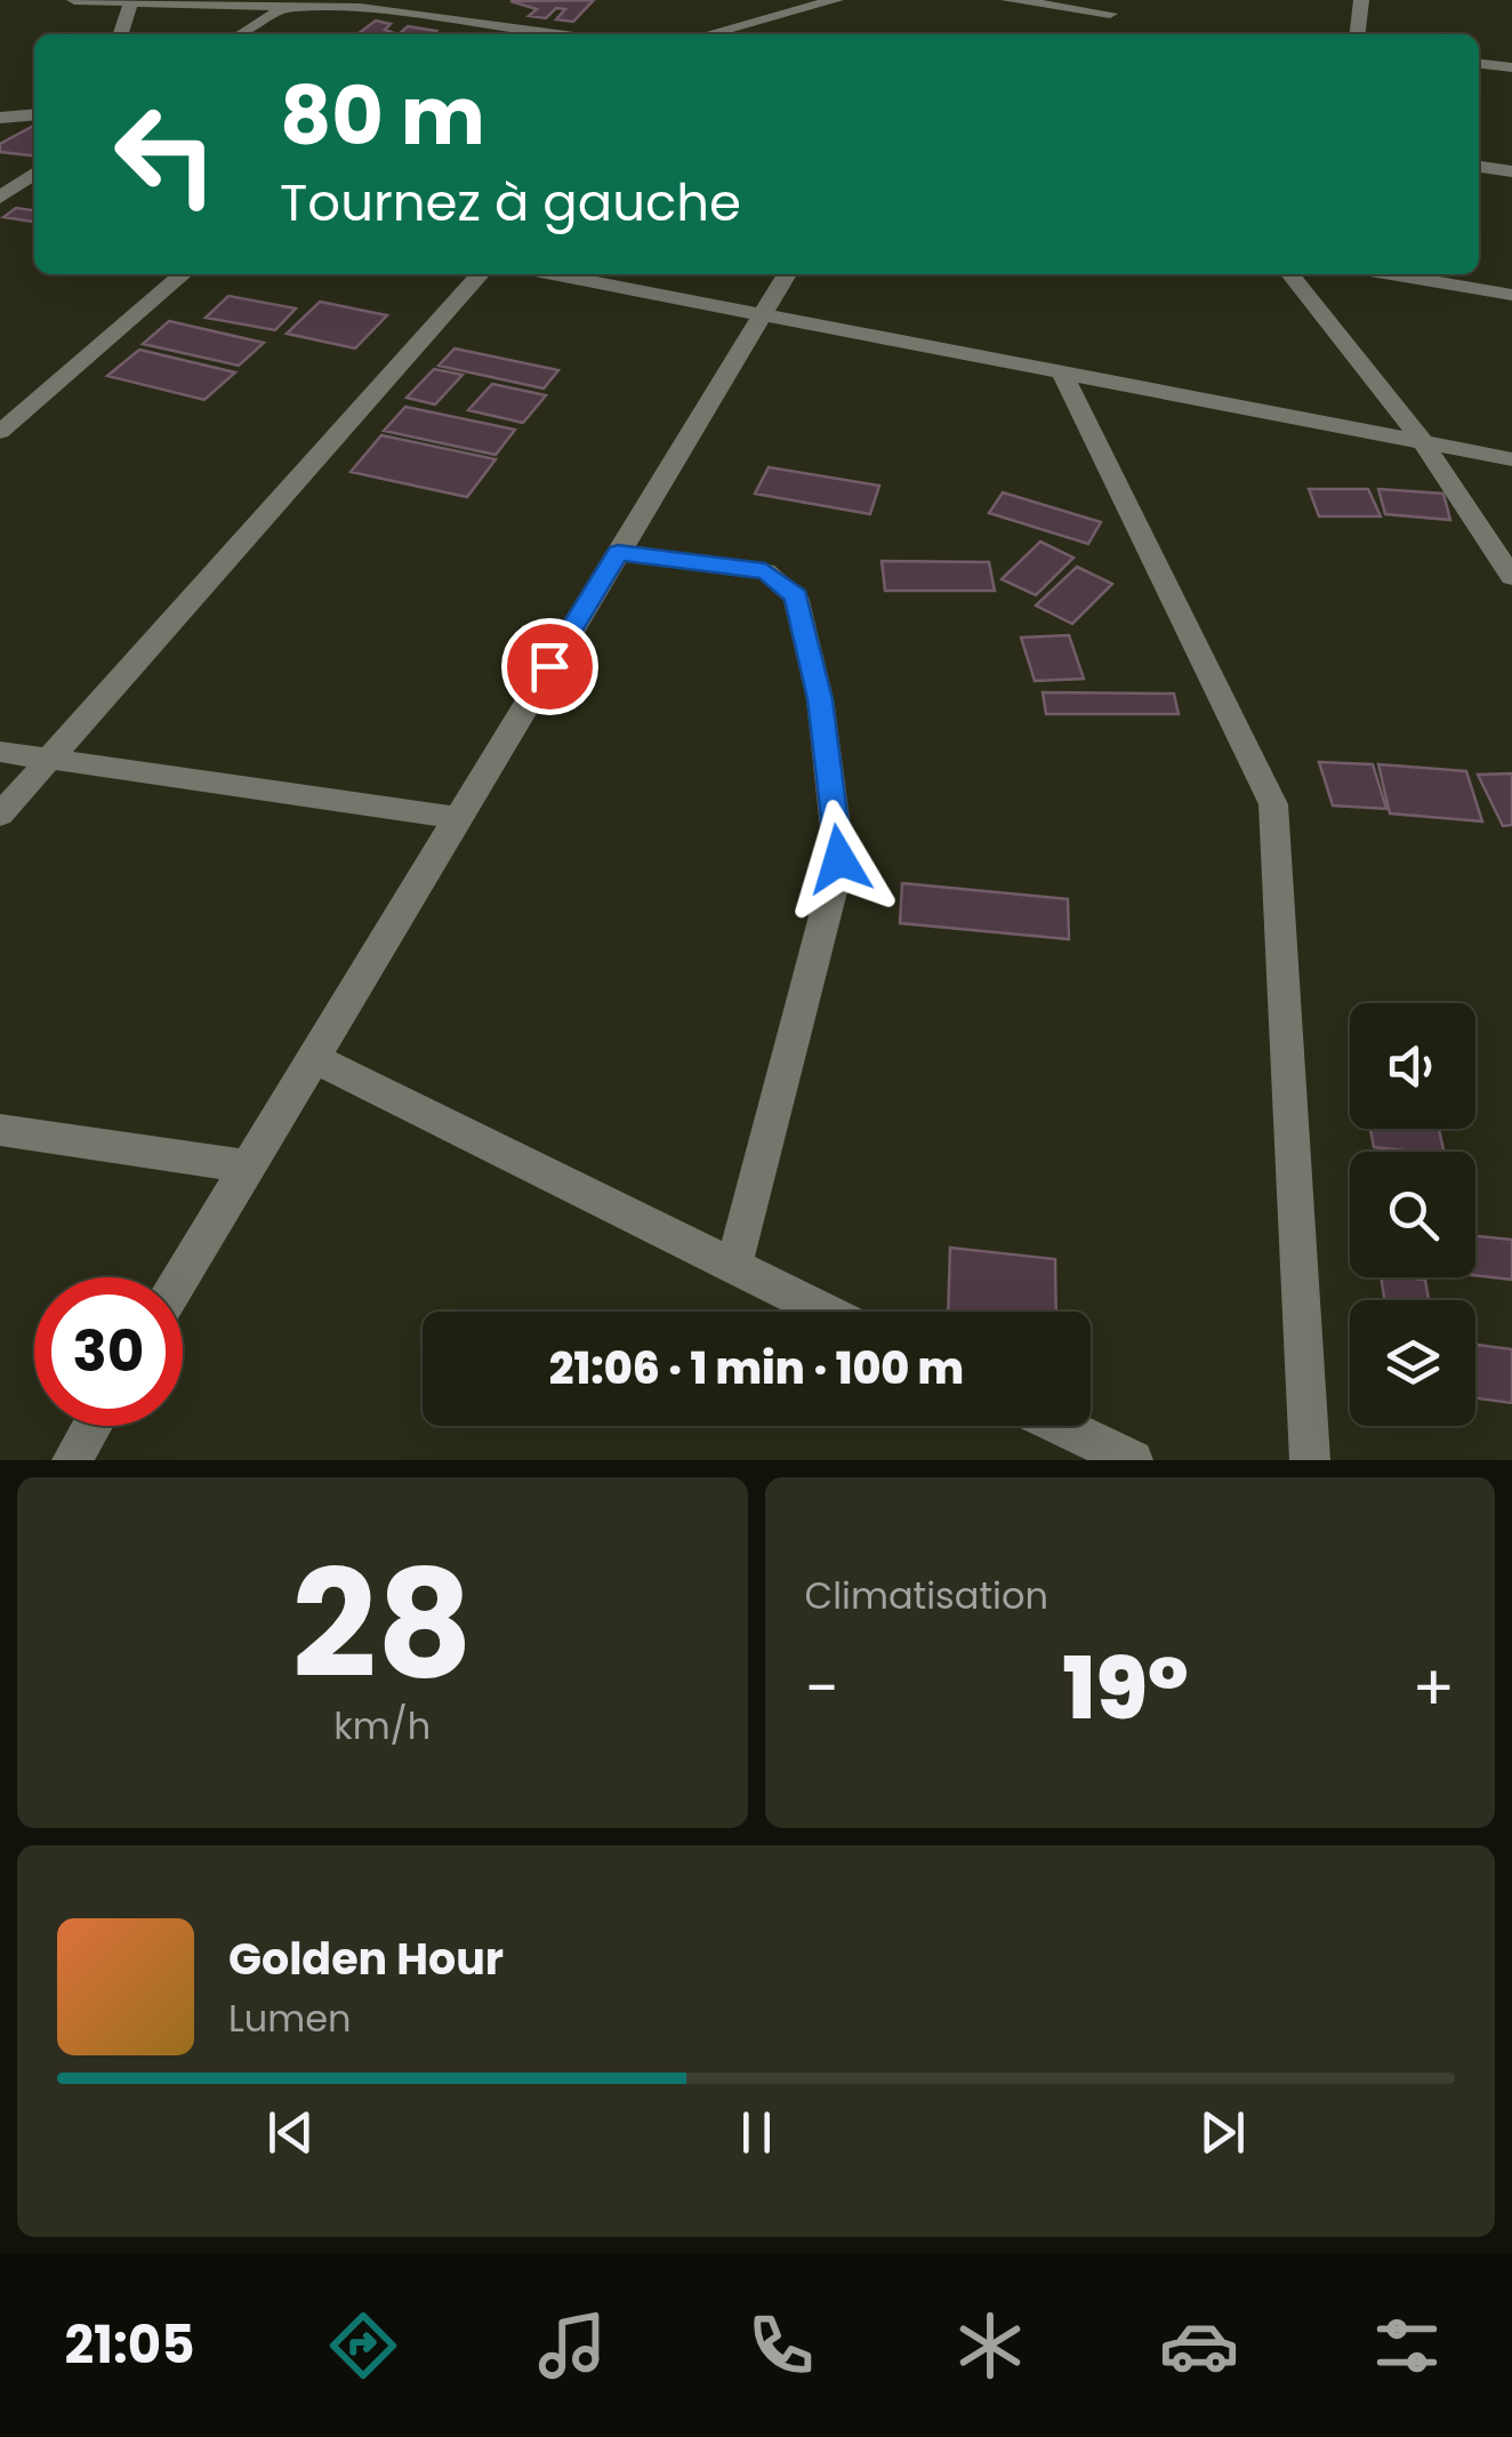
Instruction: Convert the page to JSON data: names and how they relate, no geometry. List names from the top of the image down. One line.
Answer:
{"page":{"turn":["80 m","Tournez à gauche"],"limit":"30","trip":"21:06 · 1 min · 100 m","tile":[["28","km/h"],"Climatisation"],"heat":["−","19°","+"],"song":["Golden Hour","Lumen"],"tabs":"21:05"}}
